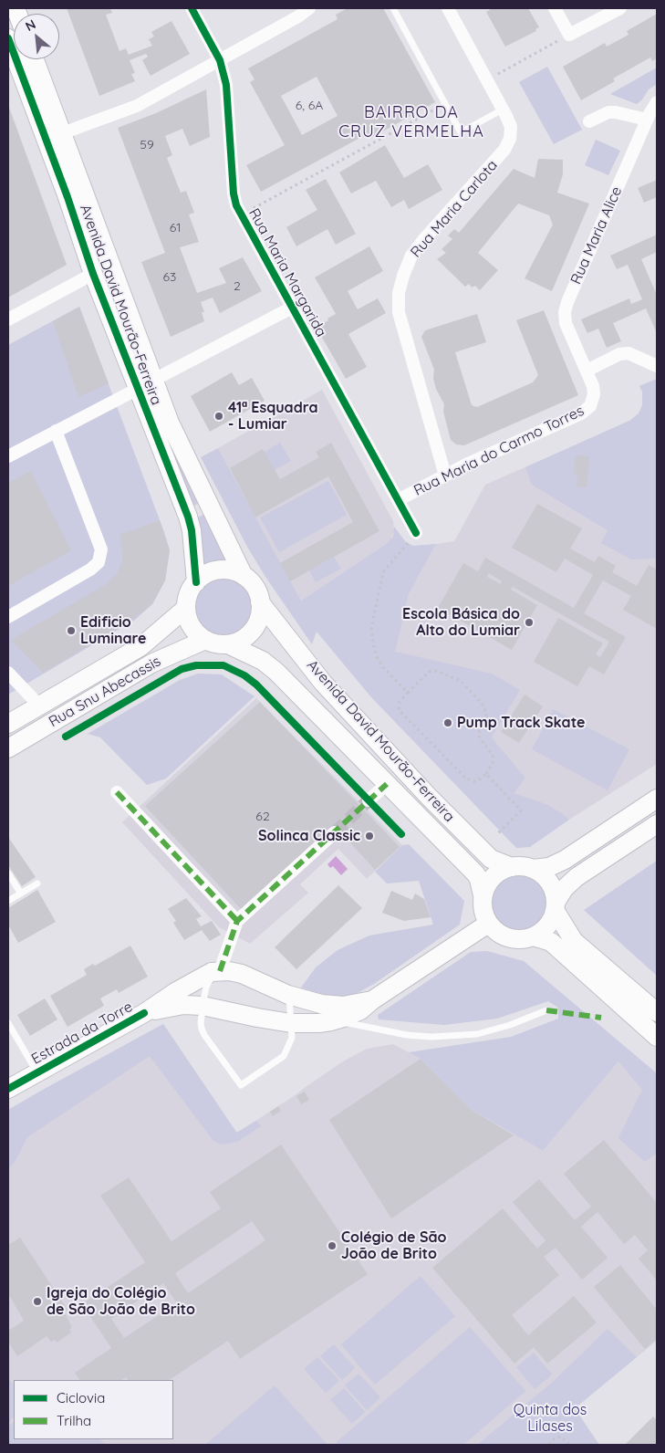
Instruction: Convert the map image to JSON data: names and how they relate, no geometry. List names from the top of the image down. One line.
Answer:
{"streets":{"street":["Rua Maria Carlota","Rua Maria Alice","Rua Maria Margarida","Avenida David Mourão-Ferreira","Rua Maria do Carmo Torres","Rua Snu Abecassis","Estrada da Torre"]},"crossings":[["Rua Maria Carlota","Rua Maria do Carmo Torres"],["Rua Maria Alice","Rua Maria do Carmo Torres"],["Rua Maria Margarida","Rua Maria do Carmo Torres"],["Avenida David Mourão-Ferreira","Rua Snu Abecassis"],["Avenida David Mourão-Ferreira","Estrada da Torre"]],"districts":["BAIRRO DA CRUZ VERMELHA"],"parks":["Quinta dos Lilases"],"places":["41ª Esquadra - Lumiar","Escola Básica do Alto do Lumiar","Edificio Luminare","Pump Track Skate","Solinca Classic","Colégio de São João de Brito","Igreja do Colégio de São João de Brito"],"house_numbers":["6, 6A","59","61","63","2","62"],"legend":["Ciclovia","Trilha"],"north":"top left"}
